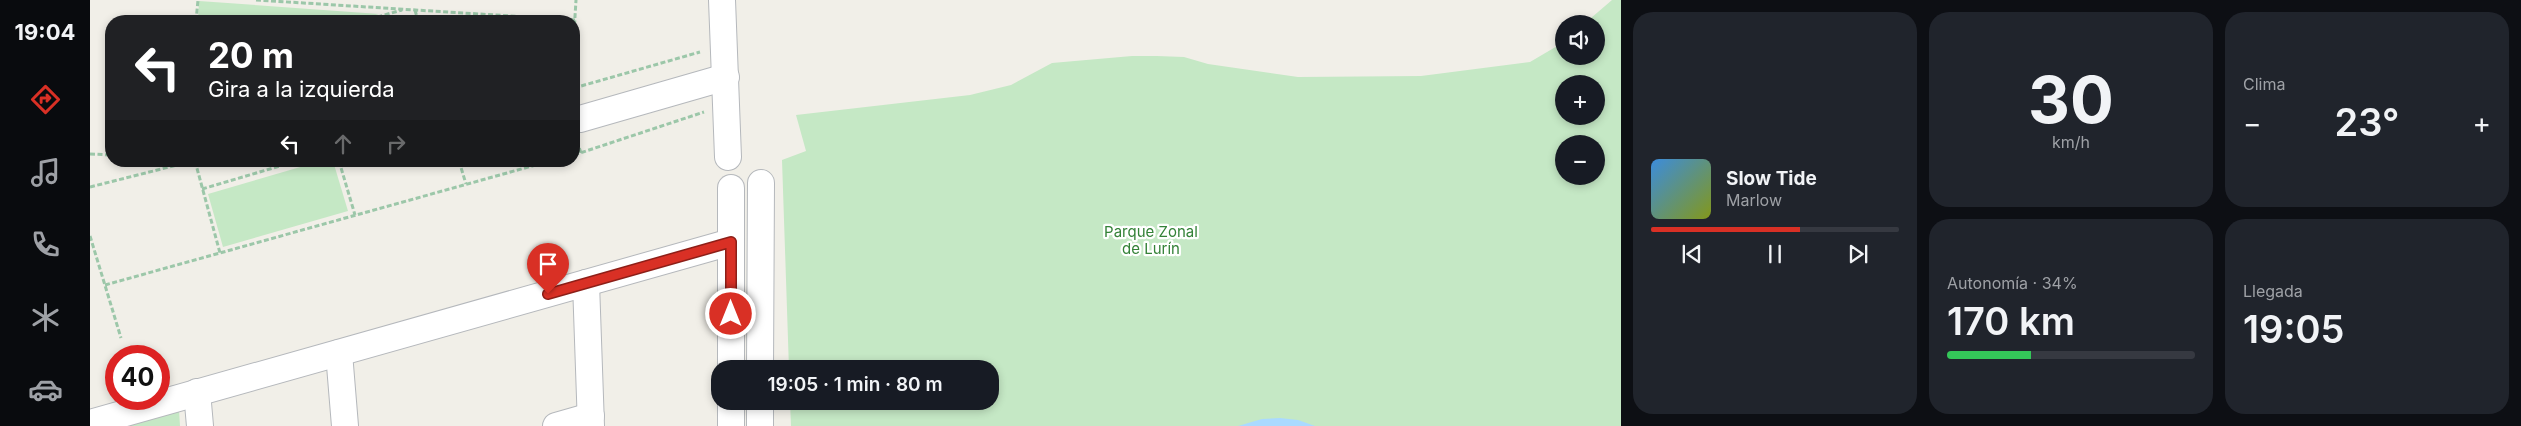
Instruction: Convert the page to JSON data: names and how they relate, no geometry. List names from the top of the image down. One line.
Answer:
{"parks":["Parque Zonal de Lurín"],"page":{"tabs":"19:04","tile":[["30","km/h"],"Clima",["Autonomía · 34%","170 km"],["Llegada","19:05"]],"map_buttons":["+","−"],"turn":["20 m","Gira a la izquierda"],"heat":["−","23°","+"],"song":["Slow Tide","Marlow"],"limit":"40","trip":"19:05 · 1 min · 80 m"}}
